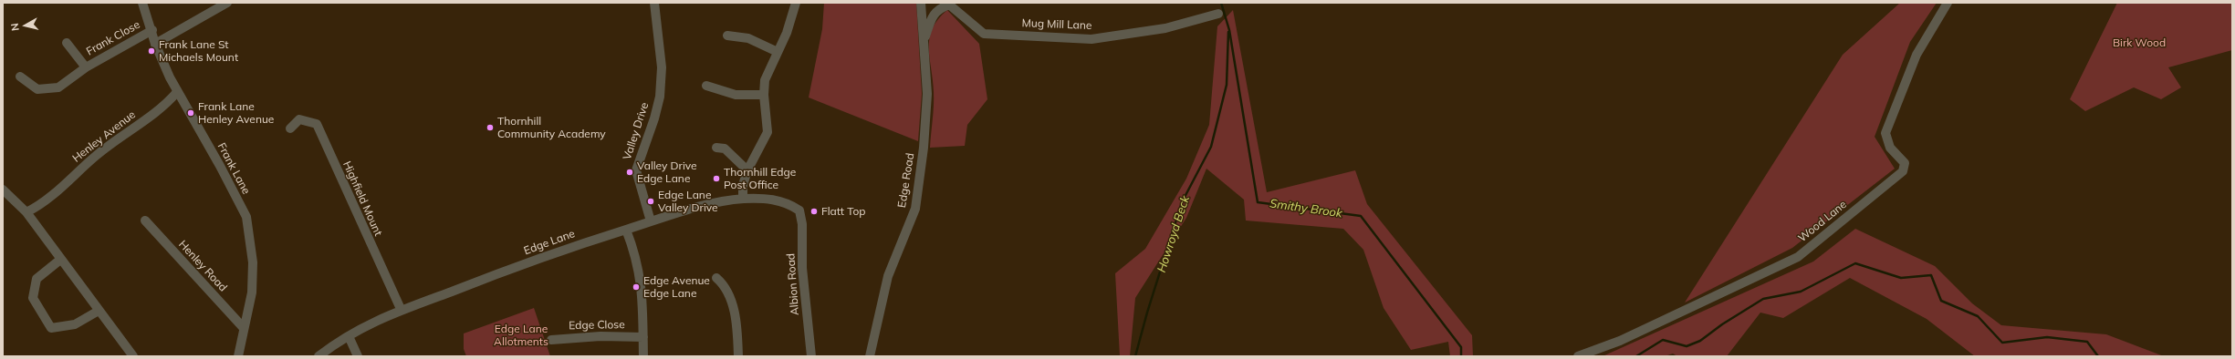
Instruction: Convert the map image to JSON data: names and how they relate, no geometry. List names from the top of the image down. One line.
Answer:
{"streets":{"street":["Mug Mill Lane","Frank Close","Valley Drive","Henley Avenue","Frank Lane","Edge Road","Highfield Mount","Wood Lane","Edge Lane","Henley Road","Albion Road","Edge Close"]},"crossings":[["Mug Mill Lane","Edge Road"],["Frank Close","Frank Lane"],["Valley Drive","Edge Lane"],["Henley Avenue","Frank Lane"],["Frank Lane","Henley Road"],["Highfield Mount","Edge Lane"],["Edge Lane","Albion Road"]],"water":["Smithy Brook","Howroyd Beck"],"parks":["Birk Wood","Edge Lane Allotments"],"places":["Frank Lane St Michaels Mount","Frank Lane Henley Avenue","Thornhill Community Academy","Valley Drive Edge Lane","Thornhill Edge Post Office","Edge Lane Valley Drive","Flatt Top","Edge Avenue Edge Lane"],"north":"left"}
